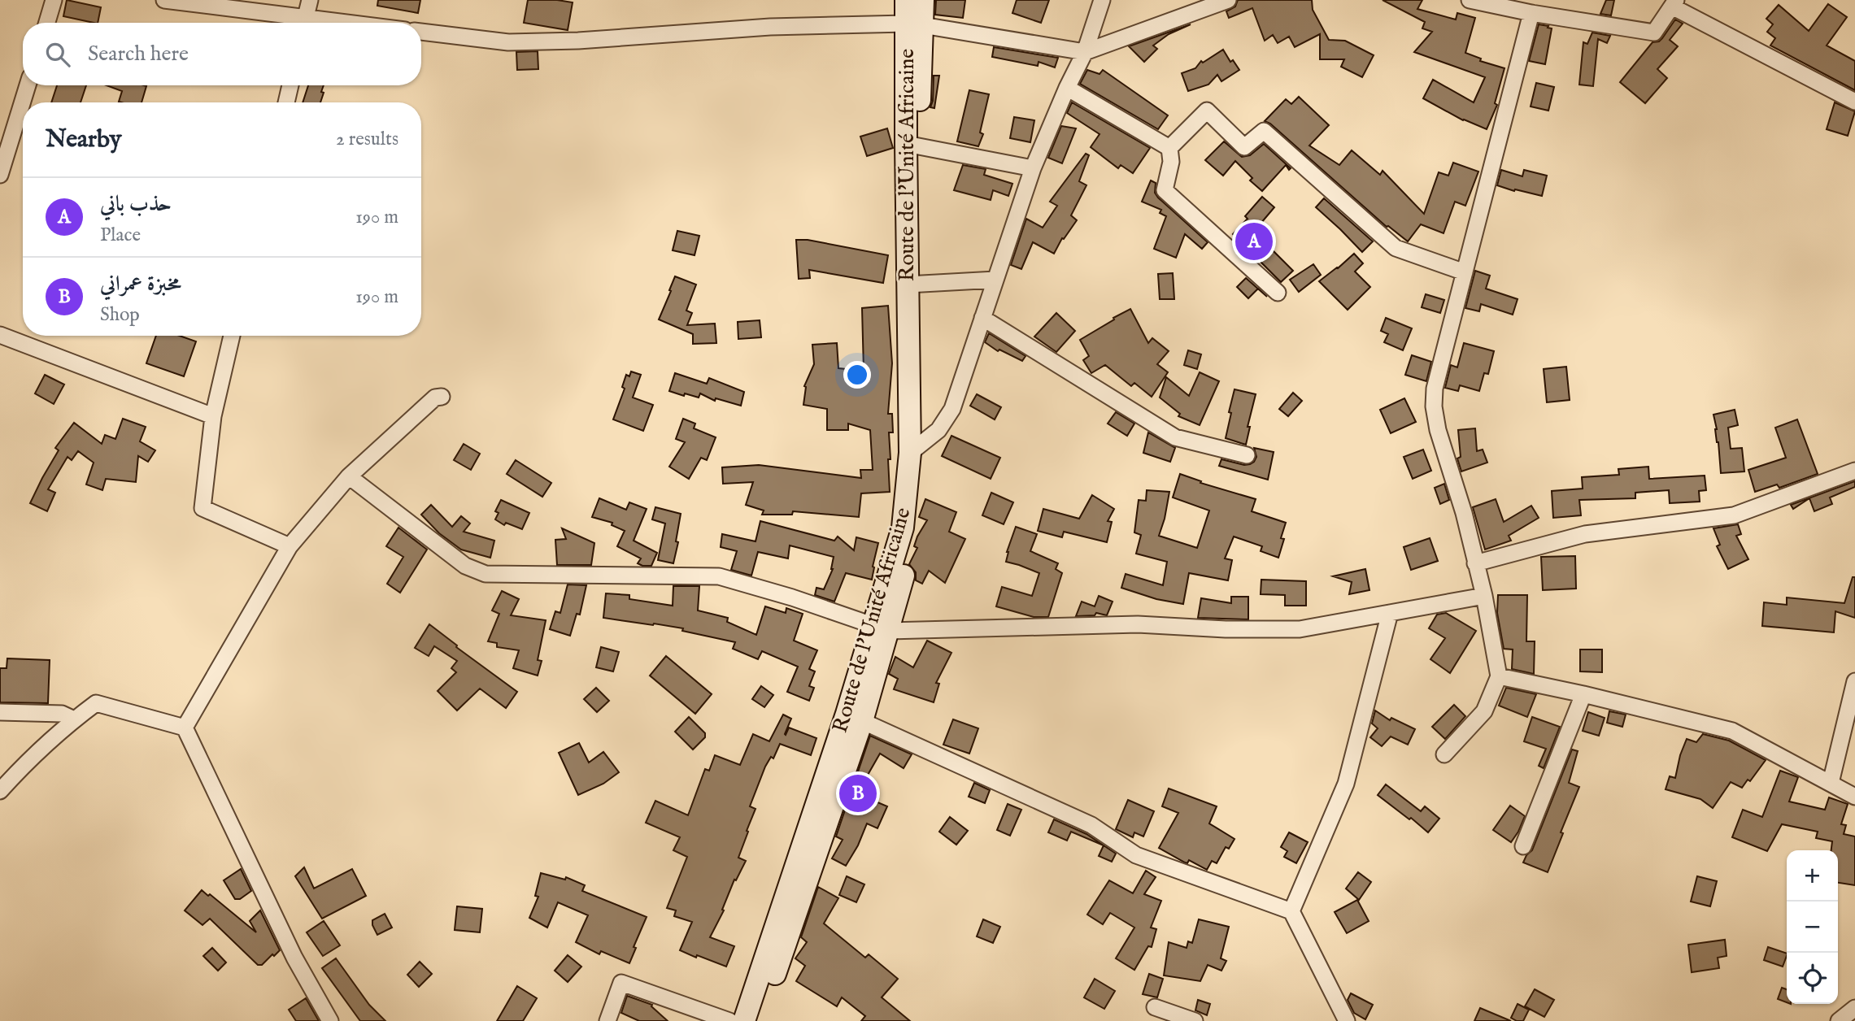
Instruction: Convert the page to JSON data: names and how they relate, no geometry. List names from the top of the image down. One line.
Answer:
{"streets":{"main road":["Route de l'Unité Africaine"]},"page":{"search":"Search here","heading":["Nearby","2 results"],"list":[{"mark":"A","name":"حذب باني","note":"Place","value":"190 m"},{"mark":"B","name":"مخبزة عمراني","note":"Shop","value":"190 m"}],"pins":["A","B"],"map_buttons":["+","−"]}}
